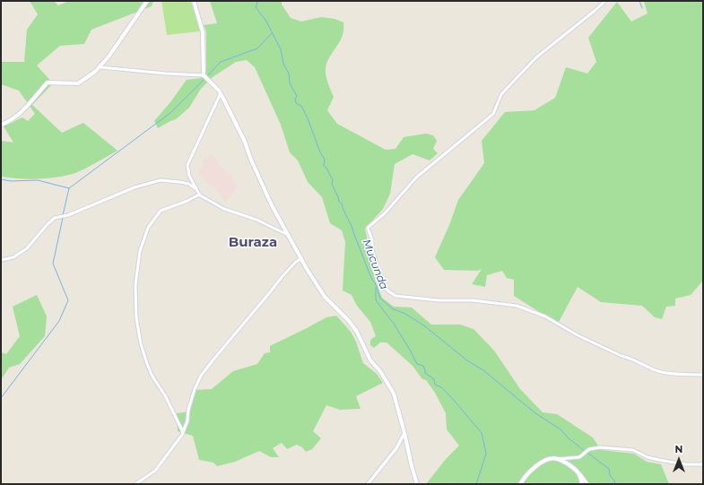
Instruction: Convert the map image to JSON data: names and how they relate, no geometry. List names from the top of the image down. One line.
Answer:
{"districts":["Buraza"],"water":["Mucunda"],"north":"top"}
